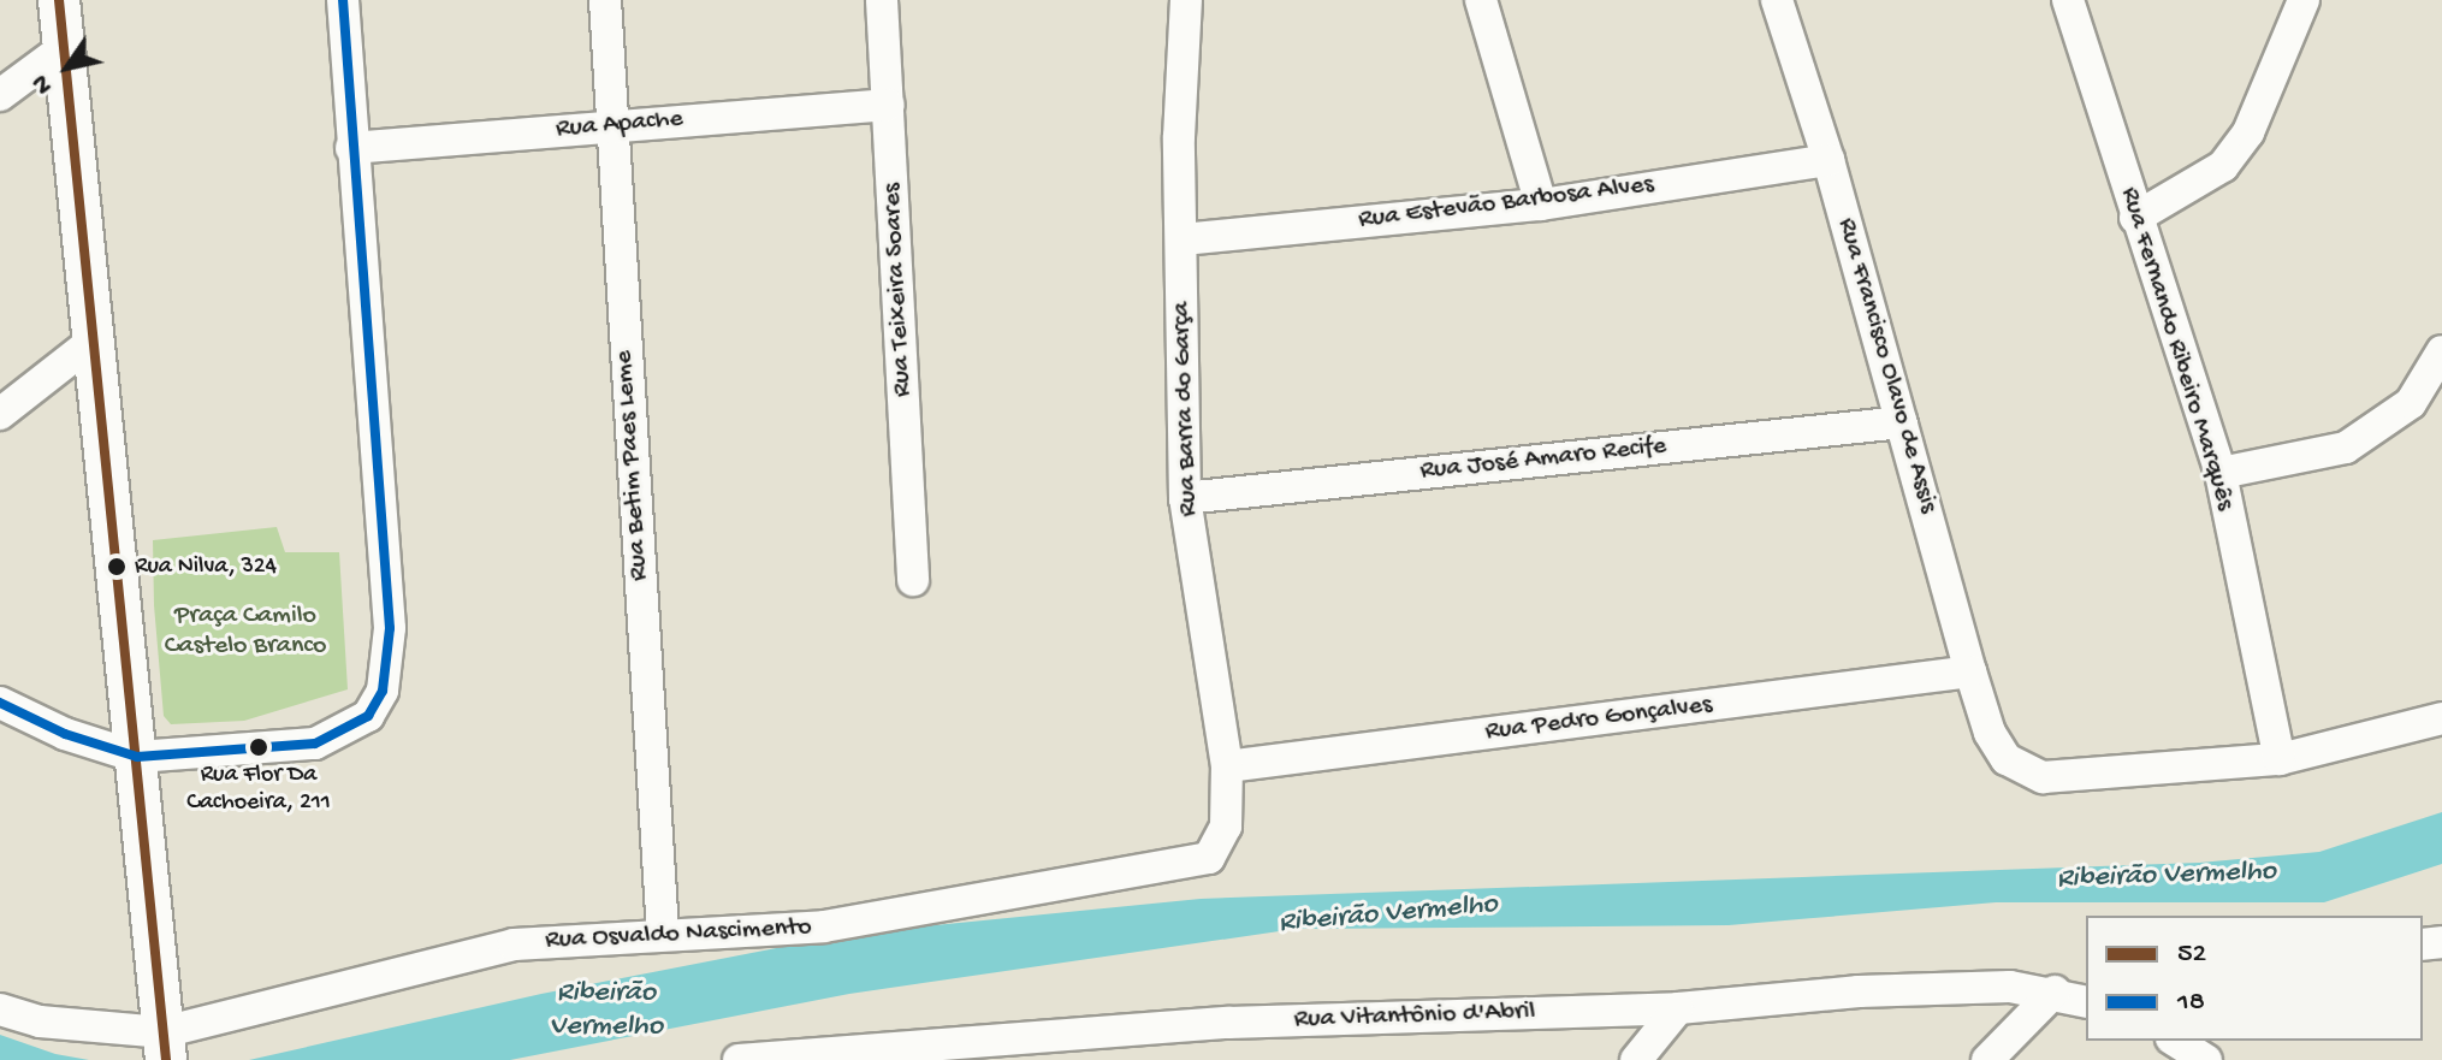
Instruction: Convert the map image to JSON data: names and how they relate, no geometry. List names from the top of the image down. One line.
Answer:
{"streets":{"street":["Rua Apache","Rua Estevão Barbosa Alves","Rua Teixeira Soares","Rua Fernando Ribeiro Marquês","Rua Francisco Olavo de Assis","Rua Barra do Garça","Rua José Amaro Recife","Rua Betim Paes Leme","Rua Pedro Gonçalves","Rua Osvaldo Nascimento","Rua Vitantônio d'Abril"]},"crossings":[["Rua Apache","Rua Teixeira Soares"],["Rua Apache","Rua Betim Paes Leme"],["Rua Estevão Barbosa Alves","Rua Francisco Olavo de Assis"],["Rua Estevão Barbosa Alves","Rua Barra do Garça"],["Rua Fernando Ribeiro Marquês","Rua Francisco Olavo de Assis"],["Rua Francisco Olavo de Assis","Rua José Amaro Recife"],["Rua Francisco Olavo de Assis","Rua Pedro Gonçalves"],["Rua Barra do Garça","Rua José Amaro Recife"],["Rua Barra do Garça","Rua Pedro Gonçalves"],["Rua Barra do Garça","Rua Osvaldo Nascimento"],["Rua Betim Paes Leme","Rua Osvaldo Nascimento"]],"water":["Ribeirão Vermelho"],"parks":["Praça Camilo Castelo Branco"],"places":["Rua Nilva, 324","Rua Flor Da Cachoeira, 211"],"lines":["transit line 52","transit line 18"],"legend":["52","18"],"north":"bottom left"}
